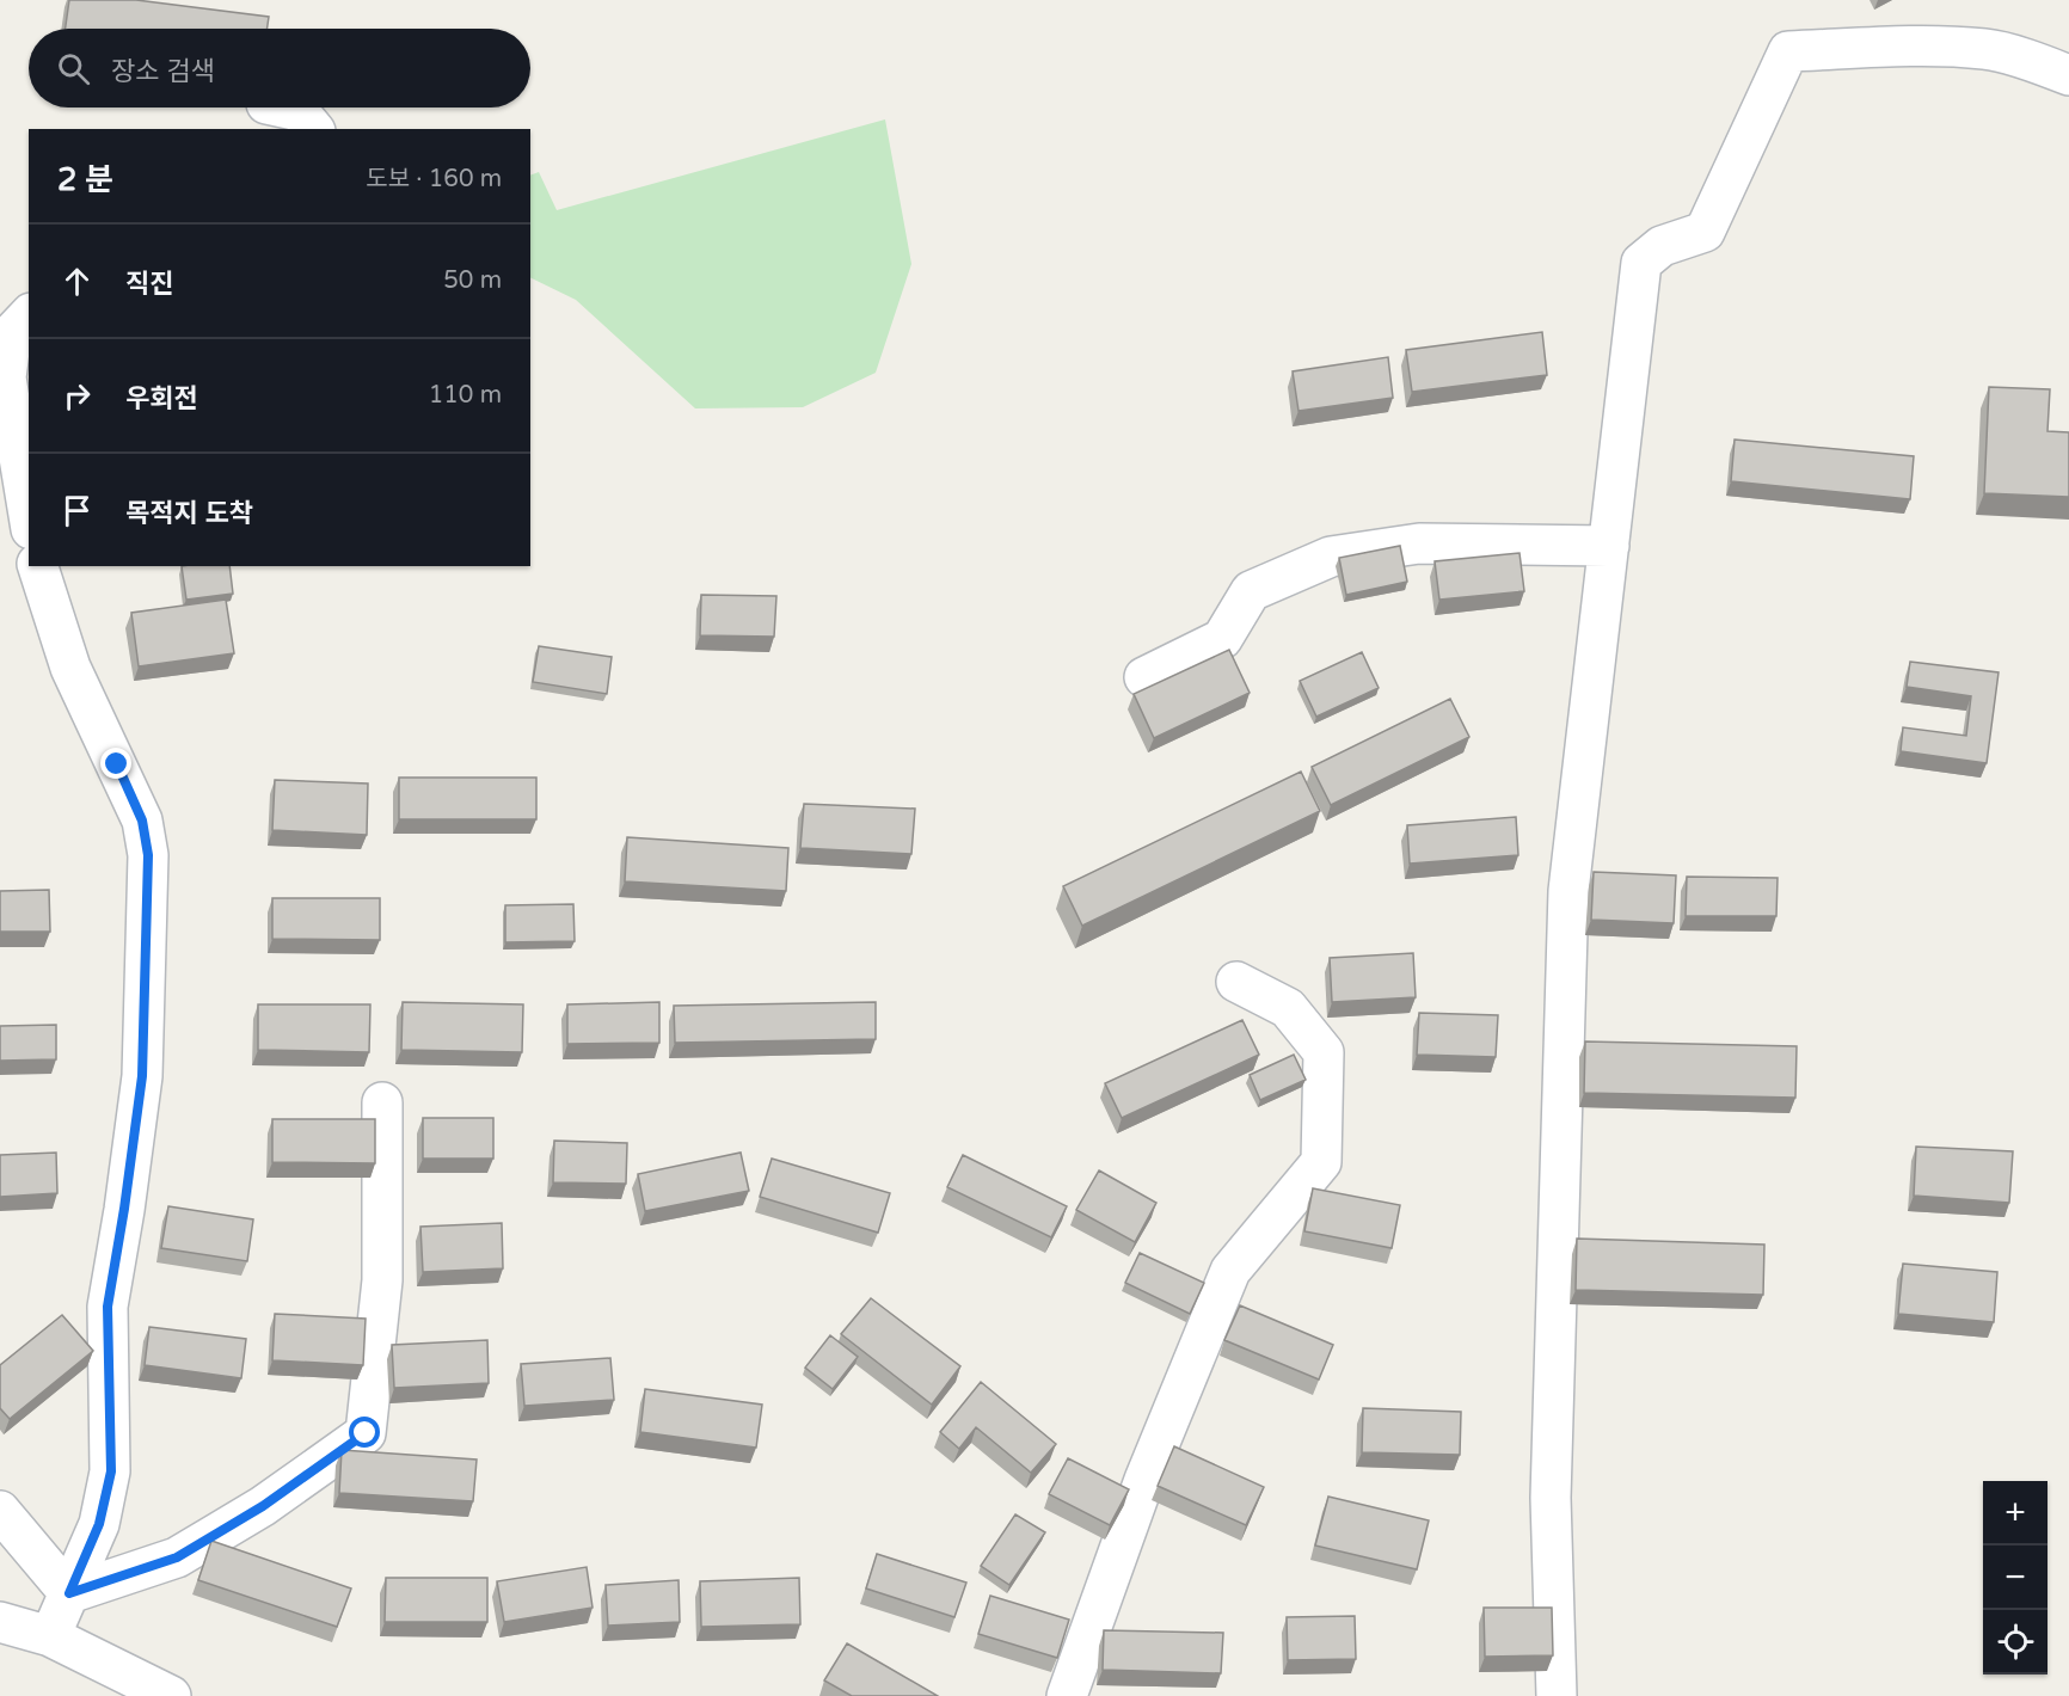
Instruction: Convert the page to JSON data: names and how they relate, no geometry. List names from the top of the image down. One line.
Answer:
{"page":{"search":"장소 검색","heading":["2 분","도보 · 160 m"],"list":[["직진","50 m"],["우회전","110 m"],"목적지 도착"],"map_buttons":["+","−"]}}
